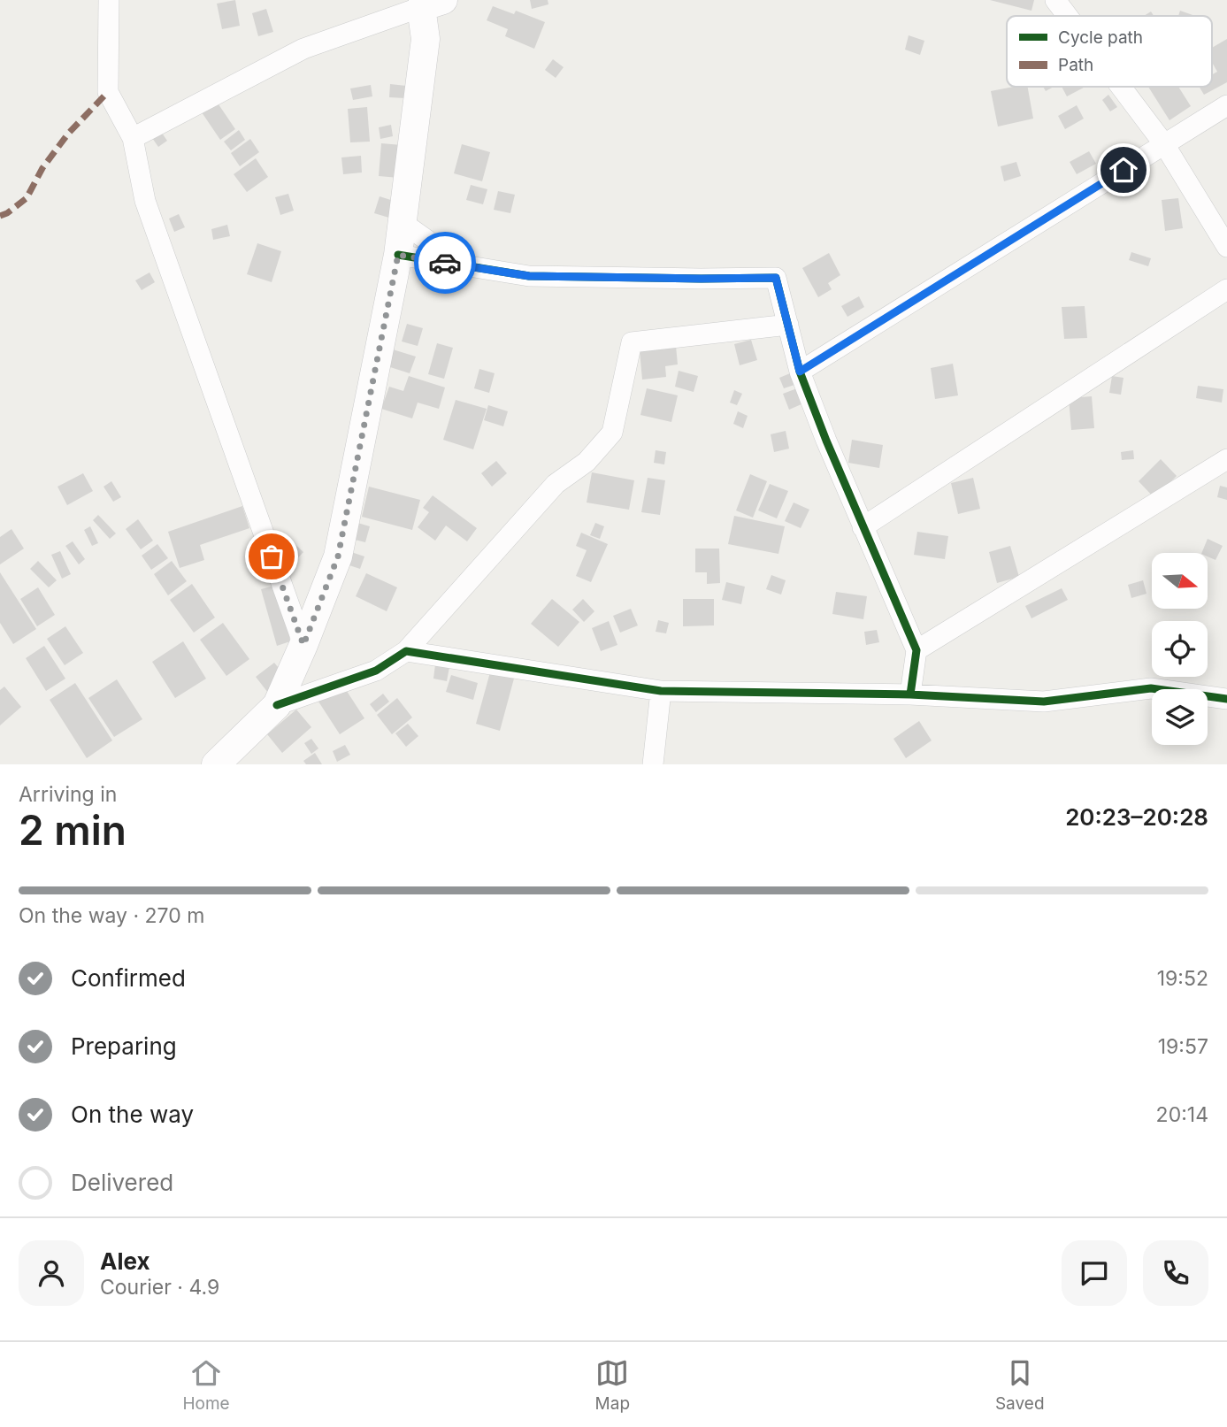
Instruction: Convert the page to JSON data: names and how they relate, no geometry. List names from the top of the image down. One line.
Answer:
{"legend":["Cycle path","Path"],"north":"right","page":{"heading":["2 min","Arriving in","20:23–20:28"],"panel":["Alex","Courier · 4.9"],"bar":"On the way · 270 m","list":[["Confirmed","19:52"],["Preparing","19:57"],["On the way","20:14"],"Delivered"],"tabs":["Home","Map","Saved"]}}
